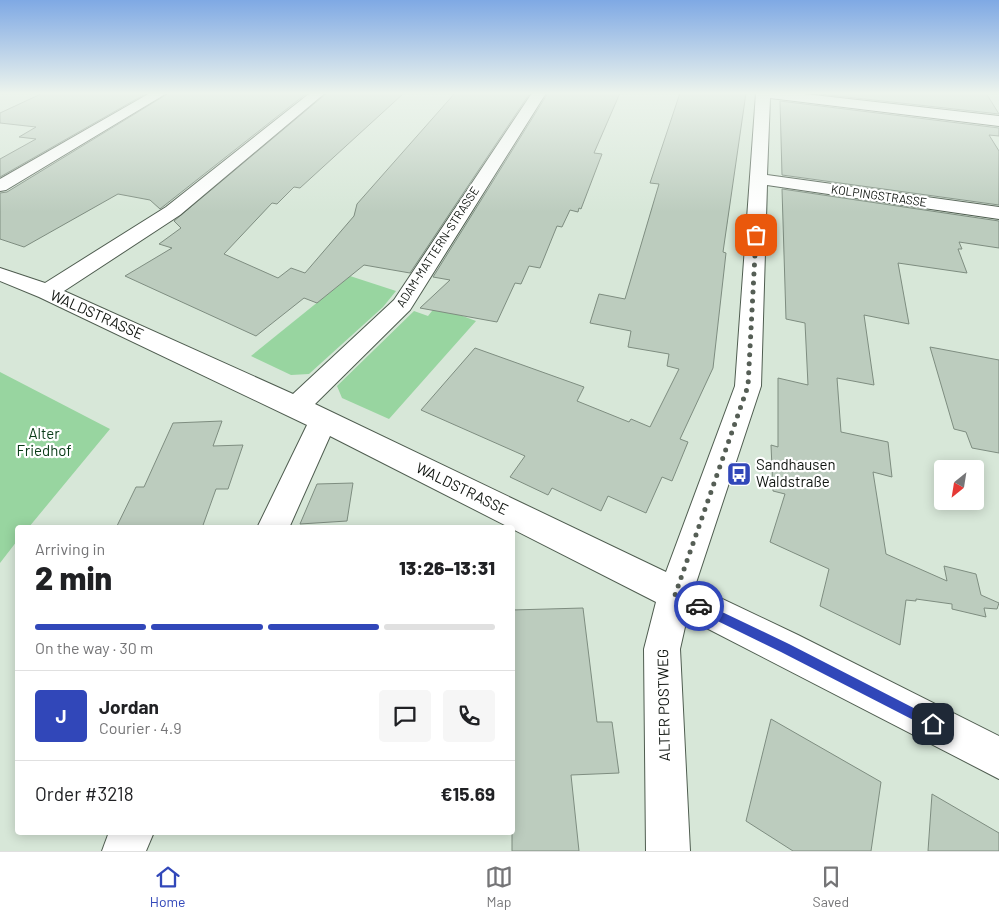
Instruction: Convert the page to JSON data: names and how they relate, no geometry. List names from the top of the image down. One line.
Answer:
{"streets":{"street":["KOLPINGSTRASSE","ADAM-MATTERN-STRASSE","WALDSTRASSE","ALTER POSTWEG"]},"crossings":[["KOLPINGSTRASSE","ALTER POSTWEG"],["ADAM-MATTERN-STRASSE","WALDSTRASSE"],["WALDSTRASSE","ALTER POSTWEG"]],"parks":["Alter Friedhof"],"places":{"bus stop":["Sandhausen Waldstraße"]},"north":"bottom left","page":{"heading":["2 min","Arriving in","13:26–13:31"],"panel":["Jordan","Courier · 4.9","Order #3218","€15.69"],"bar":"On the way · 30 m","round":"J","tabs":["Home","Map","Saved"]}}
